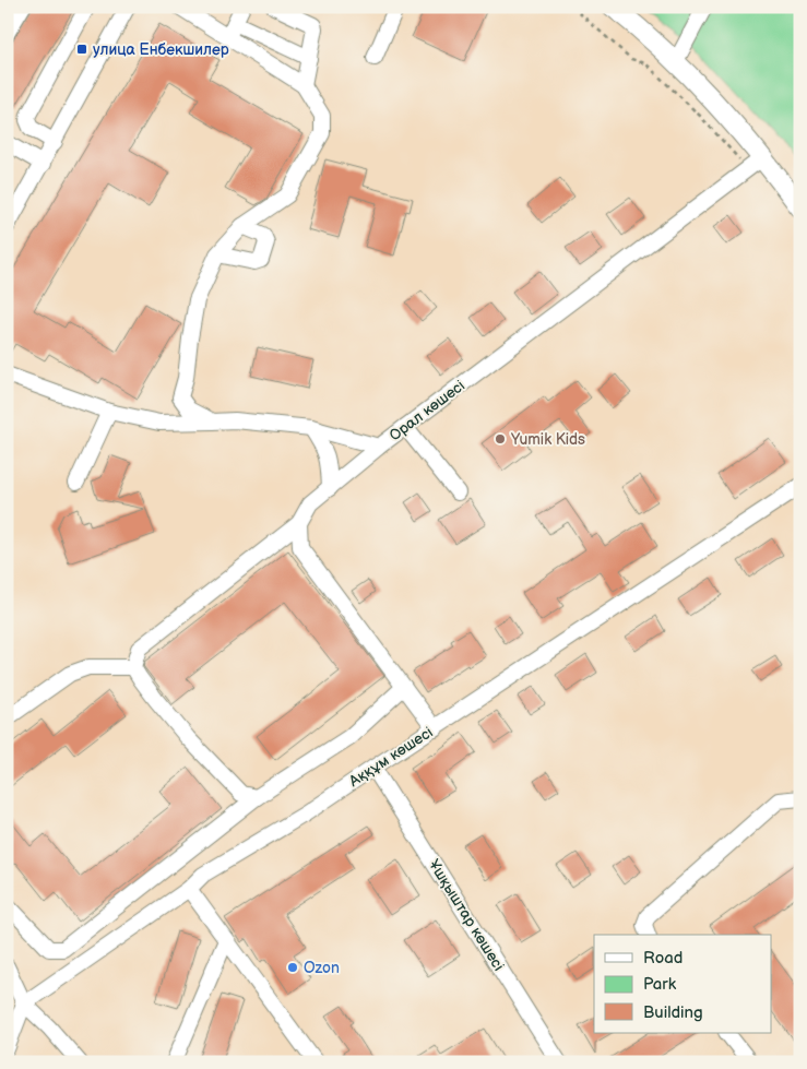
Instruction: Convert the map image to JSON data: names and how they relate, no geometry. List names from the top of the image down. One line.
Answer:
{"streets":{"street":["Орал көшесі","Аққұм көшесі","Ұшқыштар көшесі"]},"crossings":[["Аққұм көшесі","Ұшқыштар көшесі"]],"places":{"transit":["улица Енбекшилер"],"other":["Yumik Kids","Ozon"]},"legend":["Road","Park","Building"]}
